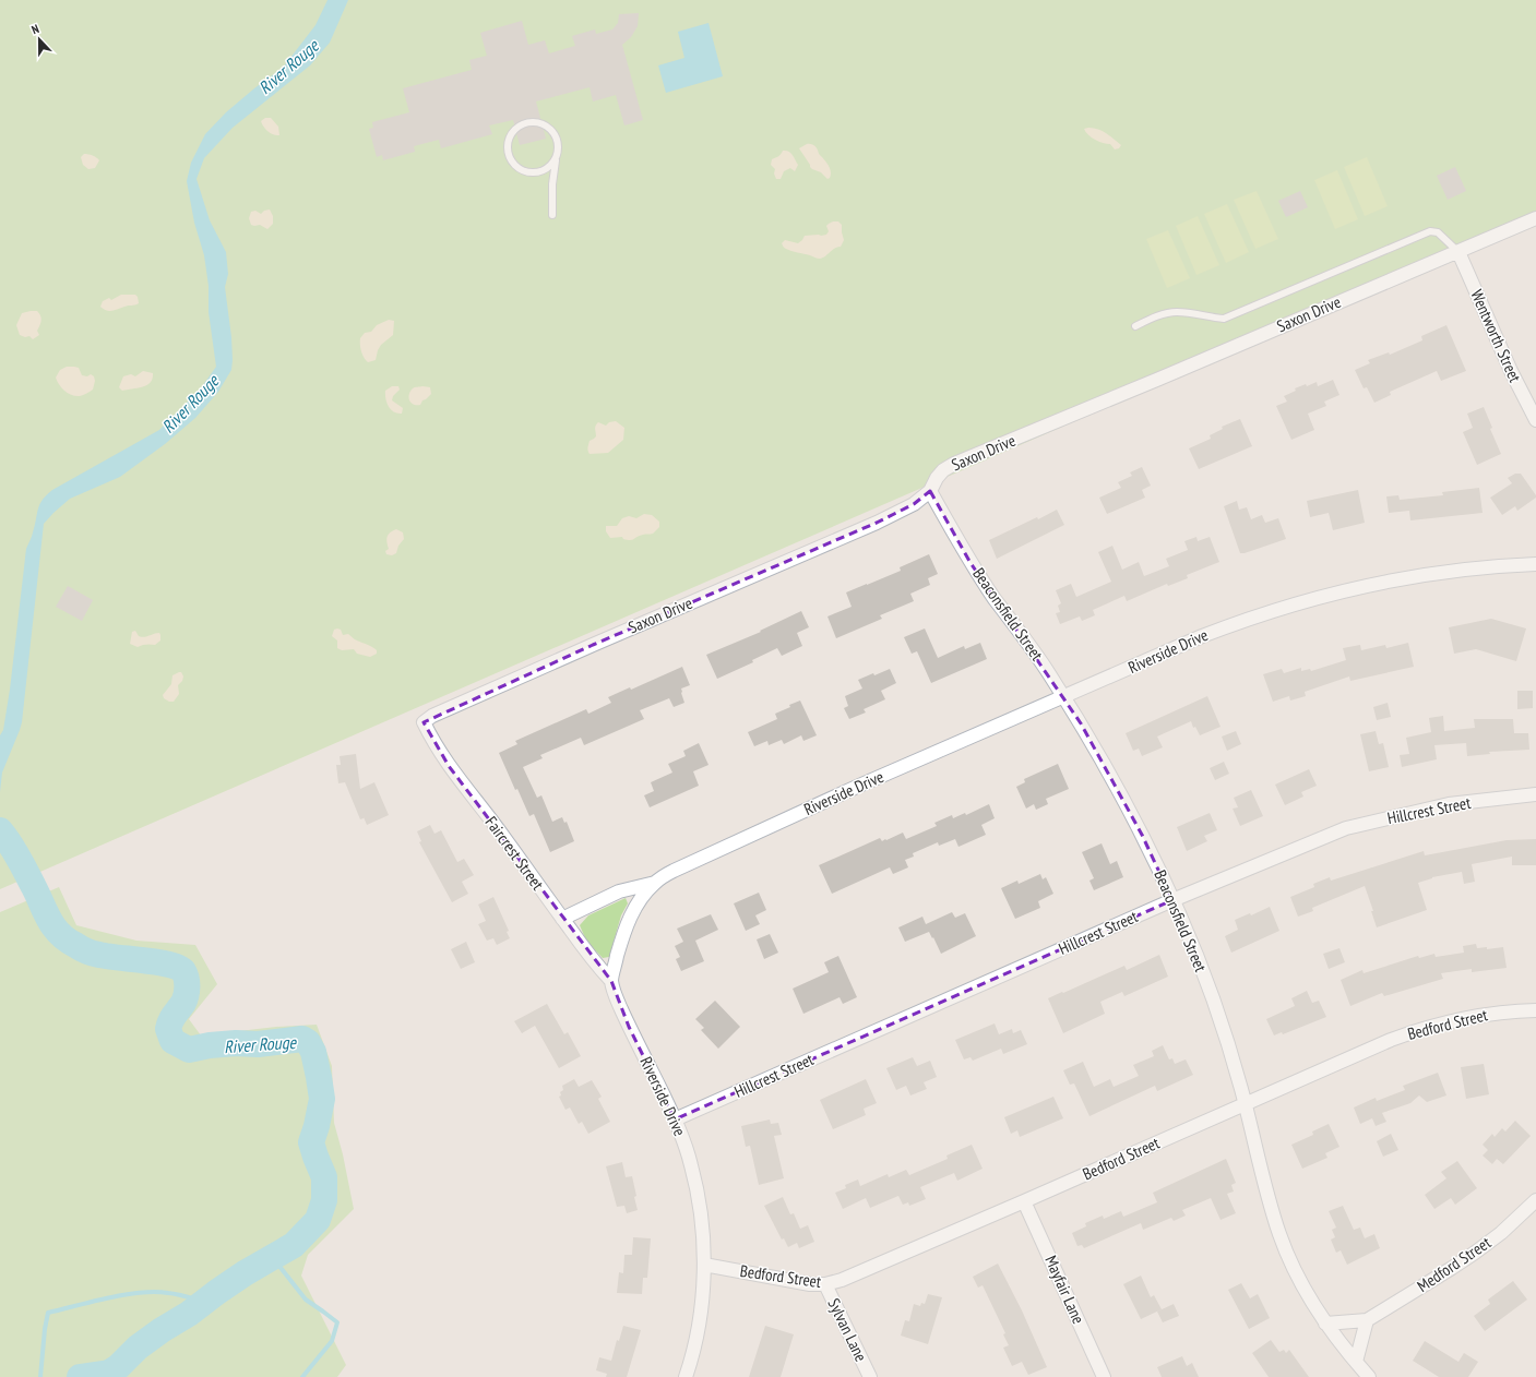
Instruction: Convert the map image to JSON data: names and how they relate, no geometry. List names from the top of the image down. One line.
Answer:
{"streets":{"street":["Saxon Drive","Wentworth Street","Beaconsfield Street","Riverside Drive","Hillcrest Street","Faircrest Street","Bedford Street","Medford Street","Mayfair Lane","Sylvan Lane"]},"crossings":[["Saxon Drive","Wentworth Street"],["Saxon Drive","Beaconsfield Street"],["Saxon Drive","Faircrest Street"],["Beaconsfield Street","Riverside Drive"],["Beaconsfield Street","Hillcrest Street"],["Beaconsfield Street","Bedford Street"],["Beaconsfield Street","Medford Street"],["Riverside Drive","Hillcrest Street"],["Riverside Drive","Faircrest Street"],["Riverside Drive","Bedford Street"],["Bedford Street","Mayfair Lane"],["Bedford Street","Sylvan Lane"]],"water":["River Rouge"],"north":"top"}
